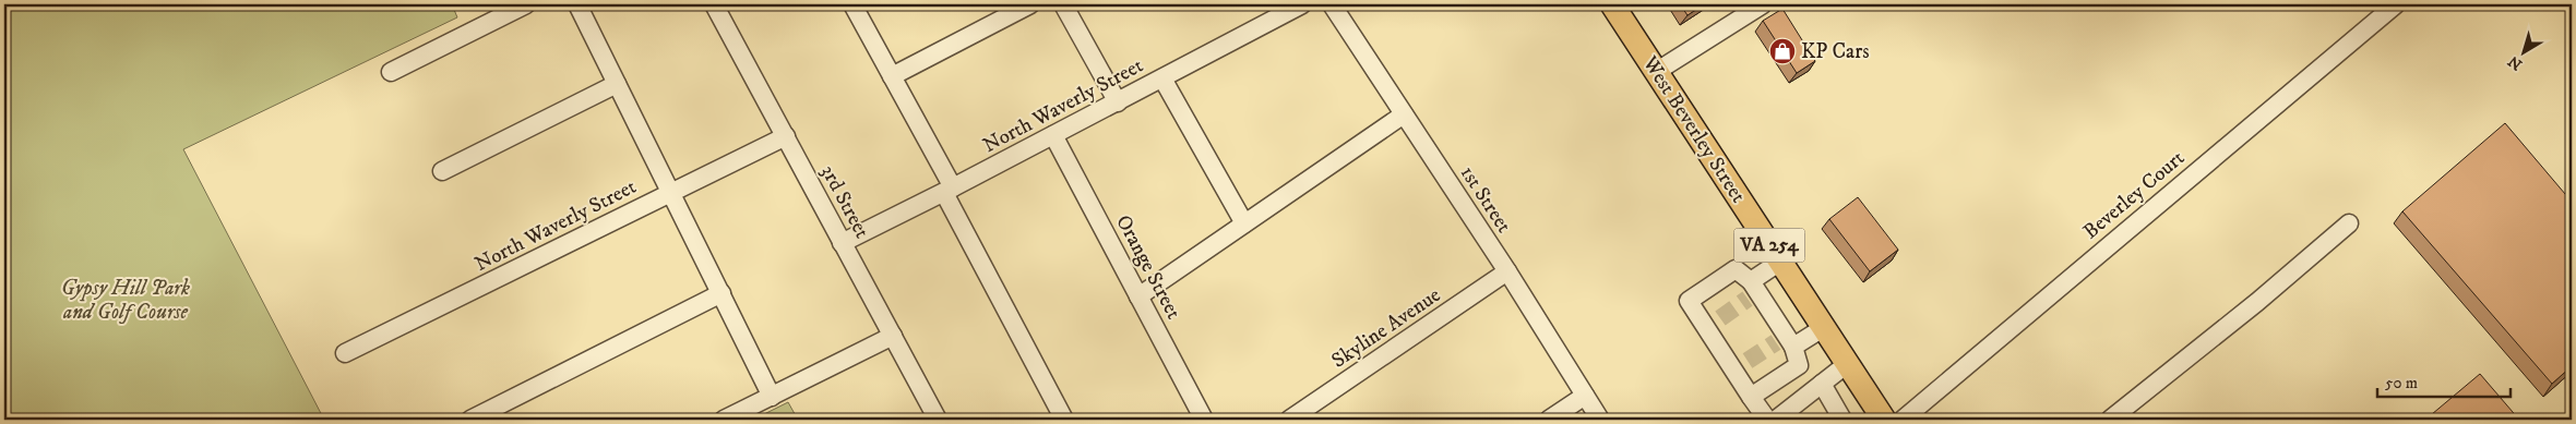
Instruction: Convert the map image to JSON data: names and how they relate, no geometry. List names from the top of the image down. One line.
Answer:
{"streets":{"main road":["West Beverley Street","VA 254"],"street":["North Waverly Street","Beverley Court","1st Street","3rd Street","Orange Street","Skyline Avenue"]},"crossings":[["North Waverly Street","3rd Street"],["North Waverly Street","Orange Street"],["1st Street","Skyline Avenue"]],"parks":["Gypsy Hill Park and Golf Course"],"places":{"shop":["KP Cars"]},"scale_bar":"50 m","north":"bottom left"}
